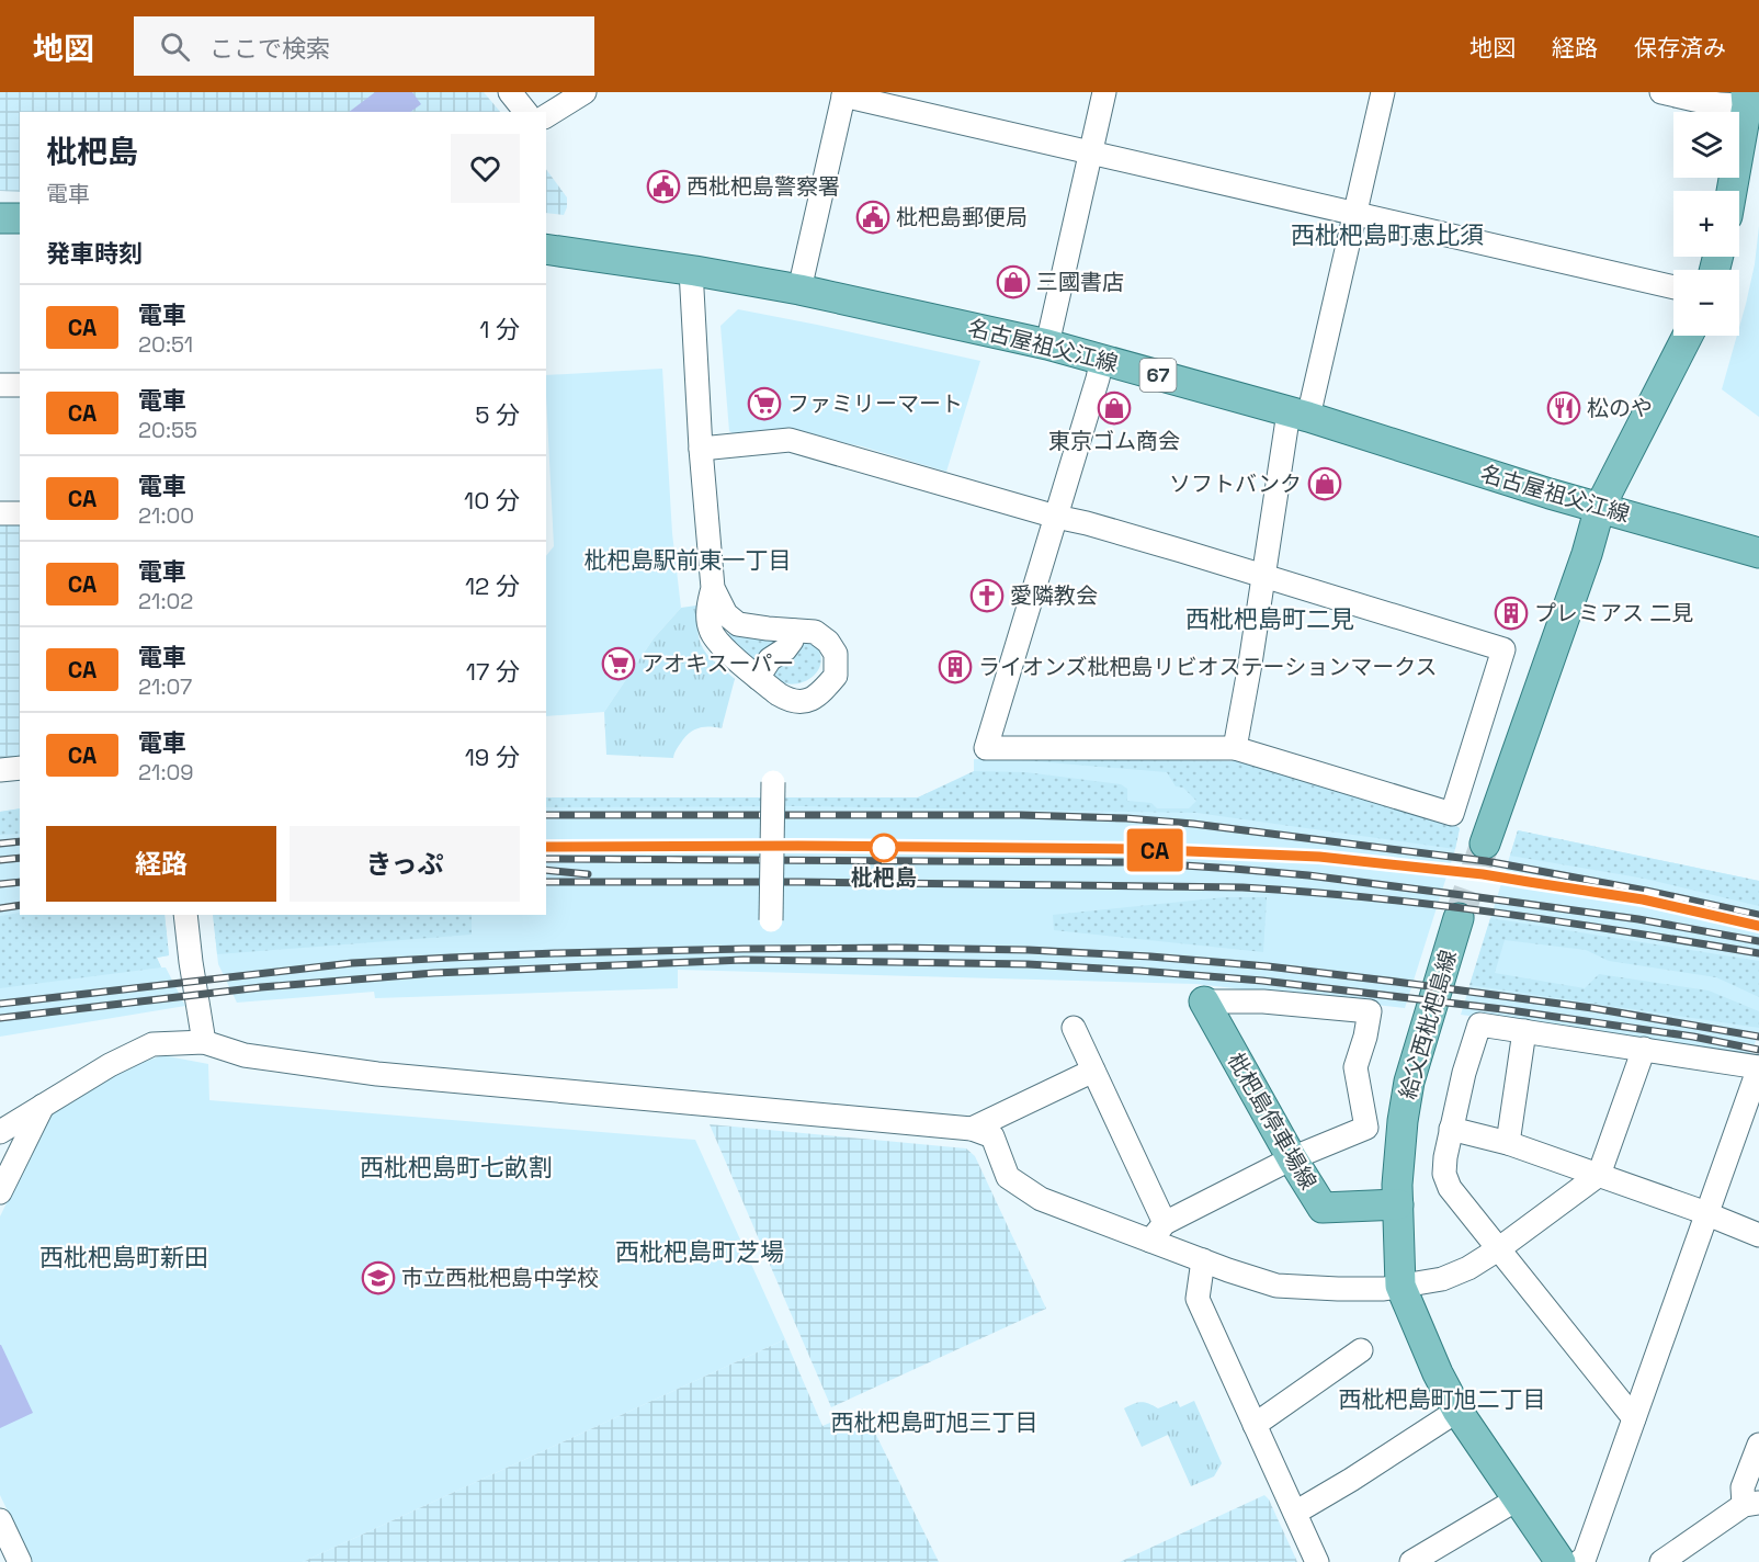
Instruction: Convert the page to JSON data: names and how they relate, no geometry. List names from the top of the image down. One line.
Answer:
{"streets":{"main road":["名古屋祖父江線","67","給父西枇杷島線","枇杷島停車場線"]},"crossings":[["給父西枇杷島線","枇杷島停車場線"]],"districts":["西枇杷島町恵比須","枇杷島駅前東一丁目","西枇杷島町二見","西枇杷島町七畝割","西枇杷島町芝場","西枇杷島町新田","西枇杷島町旭二丁目","西枇杷島町旭三丁目"],"places":{"public building":["西枇杷島警察署","枇杷島郵便局"],"shop":["三國書店","東京ゴム商会","ソフトバンク"],"supermarket":["ファミリーマート","アオキスーパー"],"restaurant":["松のや"],"church":["愛隣教会"],"building":["プレミアス 二見","ライオンズ枇杷島リビオステーションマークス"],"other":["枇杷島"],"school or university":["市立西枇杷島中学校"]},"page":{"header":"地図","search":"ここで検索","nav":["地図","経路","保存済み"],"on_map":"CA","map_buttons":["+","−"],"heading":[["枇杷島","電車"],"発車時刻"],"list":[{"mark":"CA","name":"電車","note":"20:51","value":"1 分"},{"mark":"CA","name":"電車","note":"20:55","value":"5 分"},{"mark":"CA","name":"電車","note":"21:00","value":"10 分"},{"mark":"CA","name":"電車","note":"21:02","value":"12 分"},{"mark":"CA","name":"電車","note":"21:07","value":"17 分"},{"mark":"CA","name":"電車","note":"21:09","value":"19 分"}],"buttons":["経路","きっぷ"]}}
